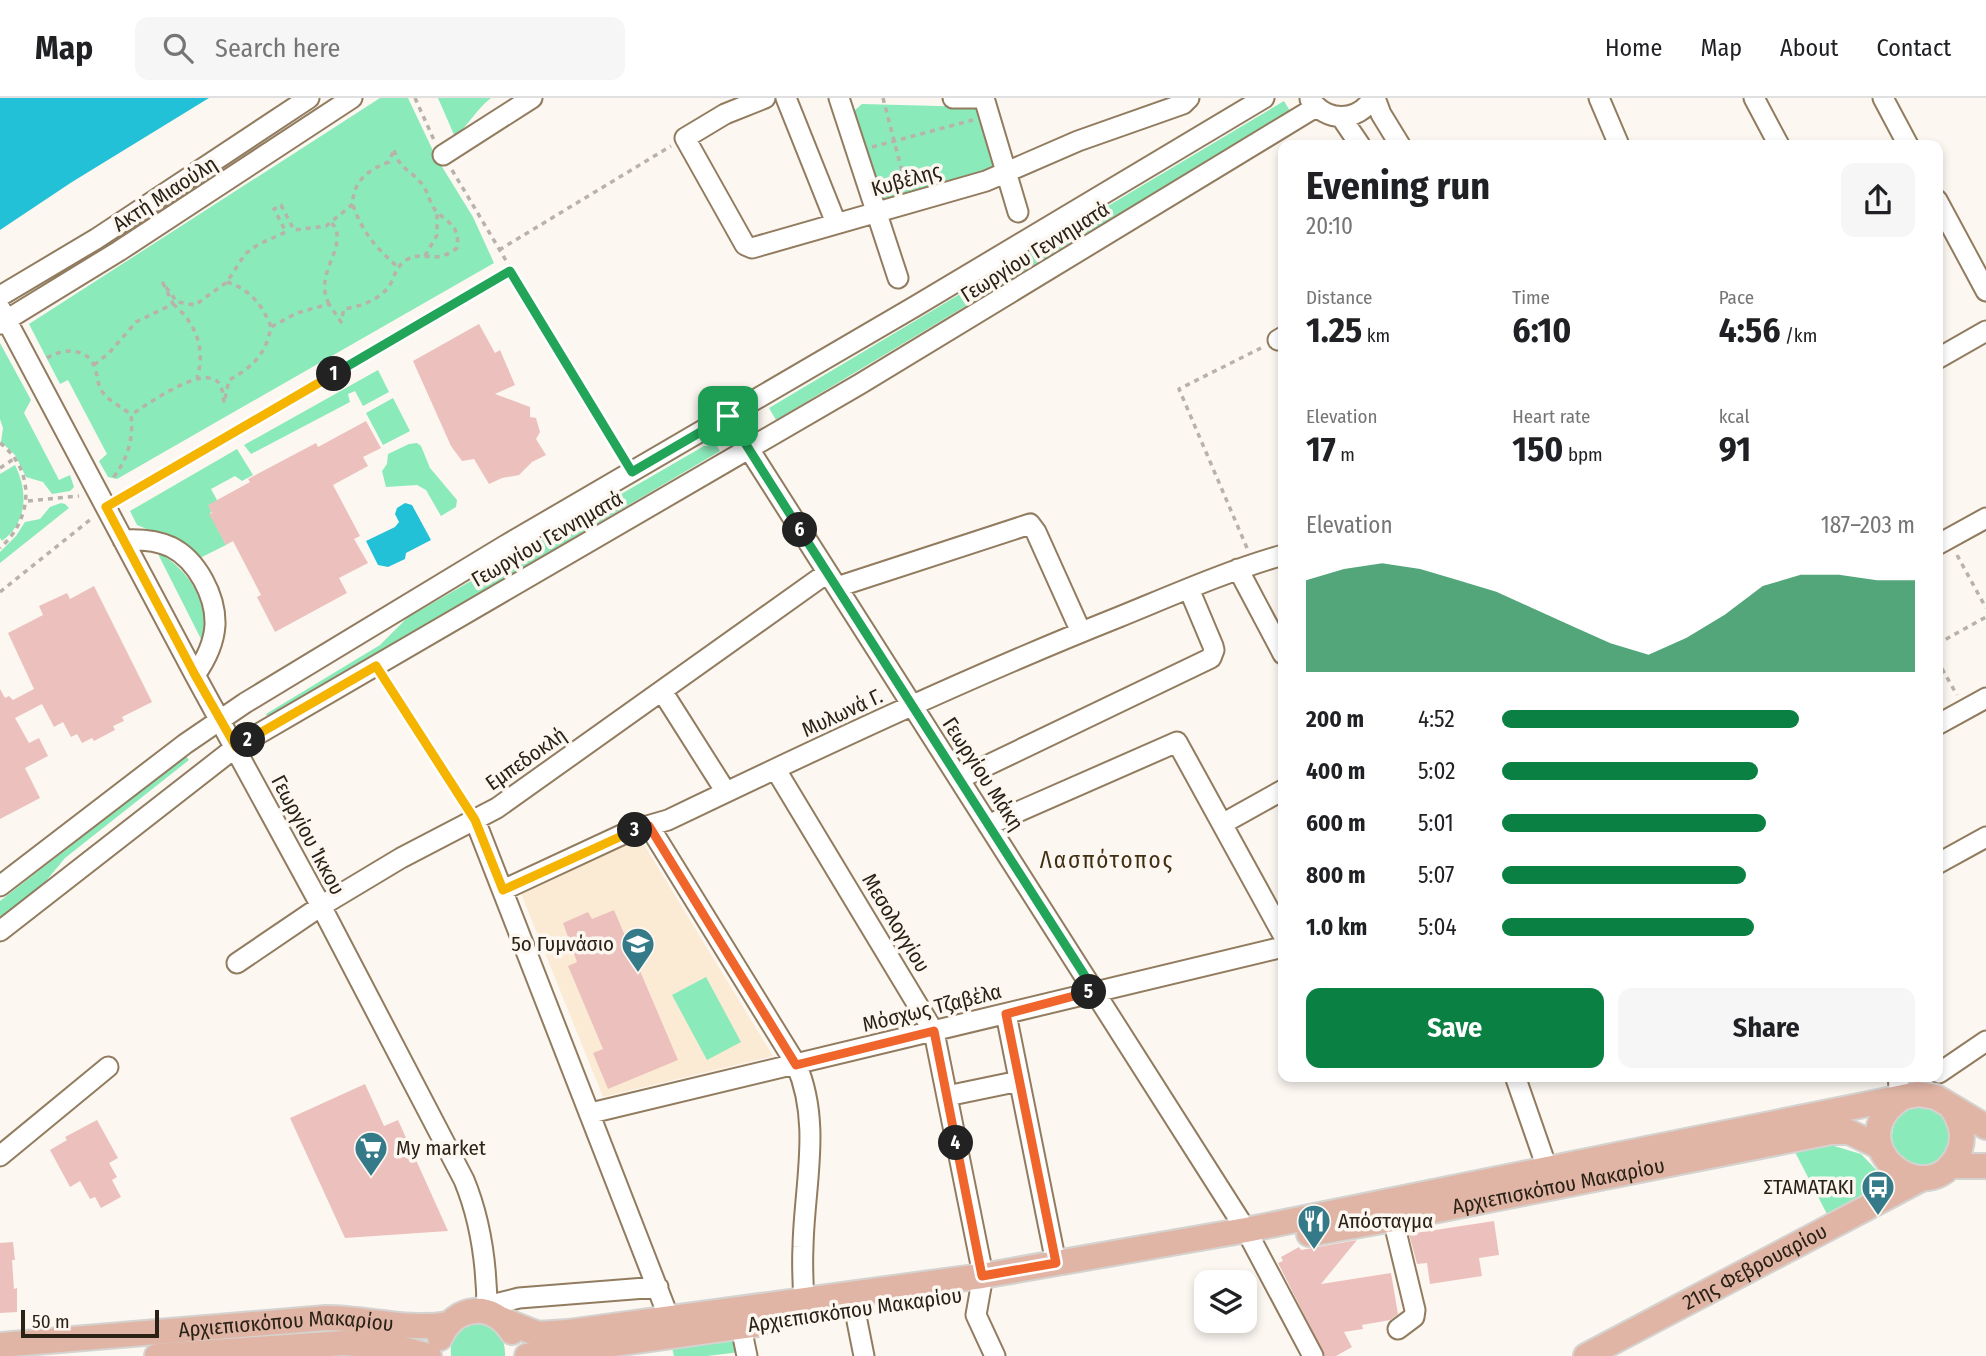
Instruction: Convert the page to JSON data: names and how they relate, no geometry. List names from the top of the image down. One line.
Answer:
{"streets":{"main road":["Αρχιεπισκόπου Μακαρίου","21ης Φεβρουαρίου"],"street":["Κυβέλης","Ακτή Μιαούλη","Γεωργίου Γεννηματά","Μυλωνά Γ.","Εμπεδοκλή","Γεωργίου Μάκη","Γεωργίου Ίκκου","Μεσολογγίου","Μόσχως Τζαβέλα"]},"crossings":[["Ακτή Μιαούλη","Γεωργίου Ίκκου"],["Γεωργίου Γεννηματά","Γεωργίου Μάκη"],["Γεωργίου Γεννηματά","Γεωργίου Ίκκου"],["Μυλωνά Γ.","Εμπεδοκλή"],["Μυλωνά Γ.","Γεωργίου Μάκη"],["Μυλωνά Γ.","Μεσολογγίου"],["Εμπεδοκλή","Γεωργίου Μάκη"],["Εμπεδοκλή","Γεωργίου Ίκκου"],["Γεωργίου Μάκη","Μόσχως Τζαβέλα"],["Γεωργίου Μάκη","Αρχιεπισκόπου Μακαρίου"],["Γεωργίου Ίκκου","Αρχιεπισκόπου Μακαρίου"],["Μεσολογγίου","Μόσχως Τζαβέλα"],["Μεσολογγίου","Αρχιεπισκόπου Μακαρίου"],["Αρχιεπισκόπου Μακαρίου","21ης Φεβρουαρίου"]],"districts":["Λασπότοπος"],"places":{"school or university":["5ο Γυμνάσιο"],"supermarket":["My market"],"bus stop":["ΣΤΑΜΑΤΑΚΙ"],"restaurant":["Απόσταγμα"]},"scale_bar":"50 m","page":{"header":"Map","search":"Search here","nav":["Home","Map","About","Contact"],"heading":["Evening run","20:10"],"stats":[["Distance","1.25 km"],["Time","6:10"],["Pace","4:56 /km"],["Elevation","17 m"],["Heart rate","150 bpm"],["kcal","91"]],"pins":["1","6","2","3","5","4"],"chart":["Elevation","187–203 m"],"list":[{"name":"200 m","note":"4:52"},{"name":"400 m","note":"5:02"},{"name":"600 m","note":"5:01"},{"name":"800 m","note":"5:07"},{"name":"1.0 km","note":"5:04"}],"buttons":["Save","Share"],"scale":"50 m"}}
